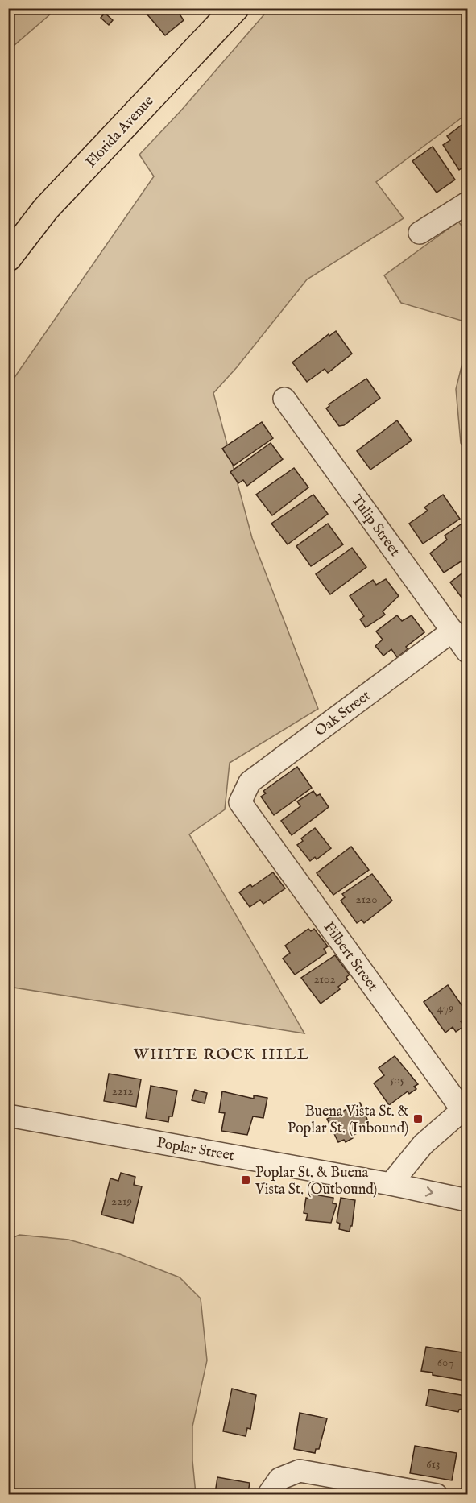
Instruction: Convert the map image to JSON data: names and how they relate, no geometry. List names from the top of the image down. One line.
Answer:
{"streets":{"main road":["Florida Avenue"],"street":["Tulip Street","Oak Street","Filbert Street","Poplar Street"]},"crossings":[["Tulip Street","Oak Street"],["Oak Street","Filbert Street"]],"districts":["WHITE ROCK HILL"],"places":{"transit":["Buena Vista St. & Poplar St. (Inbound)","Poplar St. & Buena Vista St. (Outbound)"]},"house_numbers":["2120","2102","479","505","2212","2219","607","613"]}
